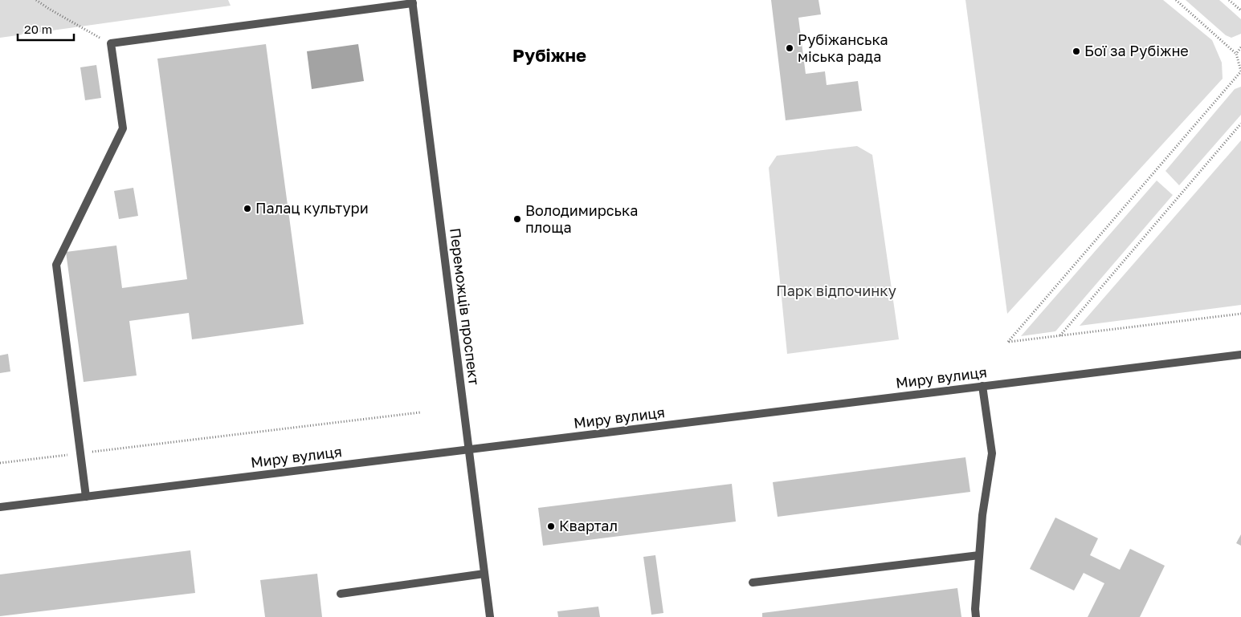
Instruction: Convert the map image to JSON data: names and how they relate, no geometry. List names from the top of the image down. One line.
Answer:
{"streets":{"street":["Переможців проспект","Миру вулиця"]},"crossings":[["Переможців проспект","Миру вулиця"]],"districts":["Рубіжне"],"parks":["Парк відпочинку"],"places":["Рубіжанська міська рада","Бої за Рубіжне","Палац культури","Володимирська площа","Квартал"],"scale_bar":"20 m"}
